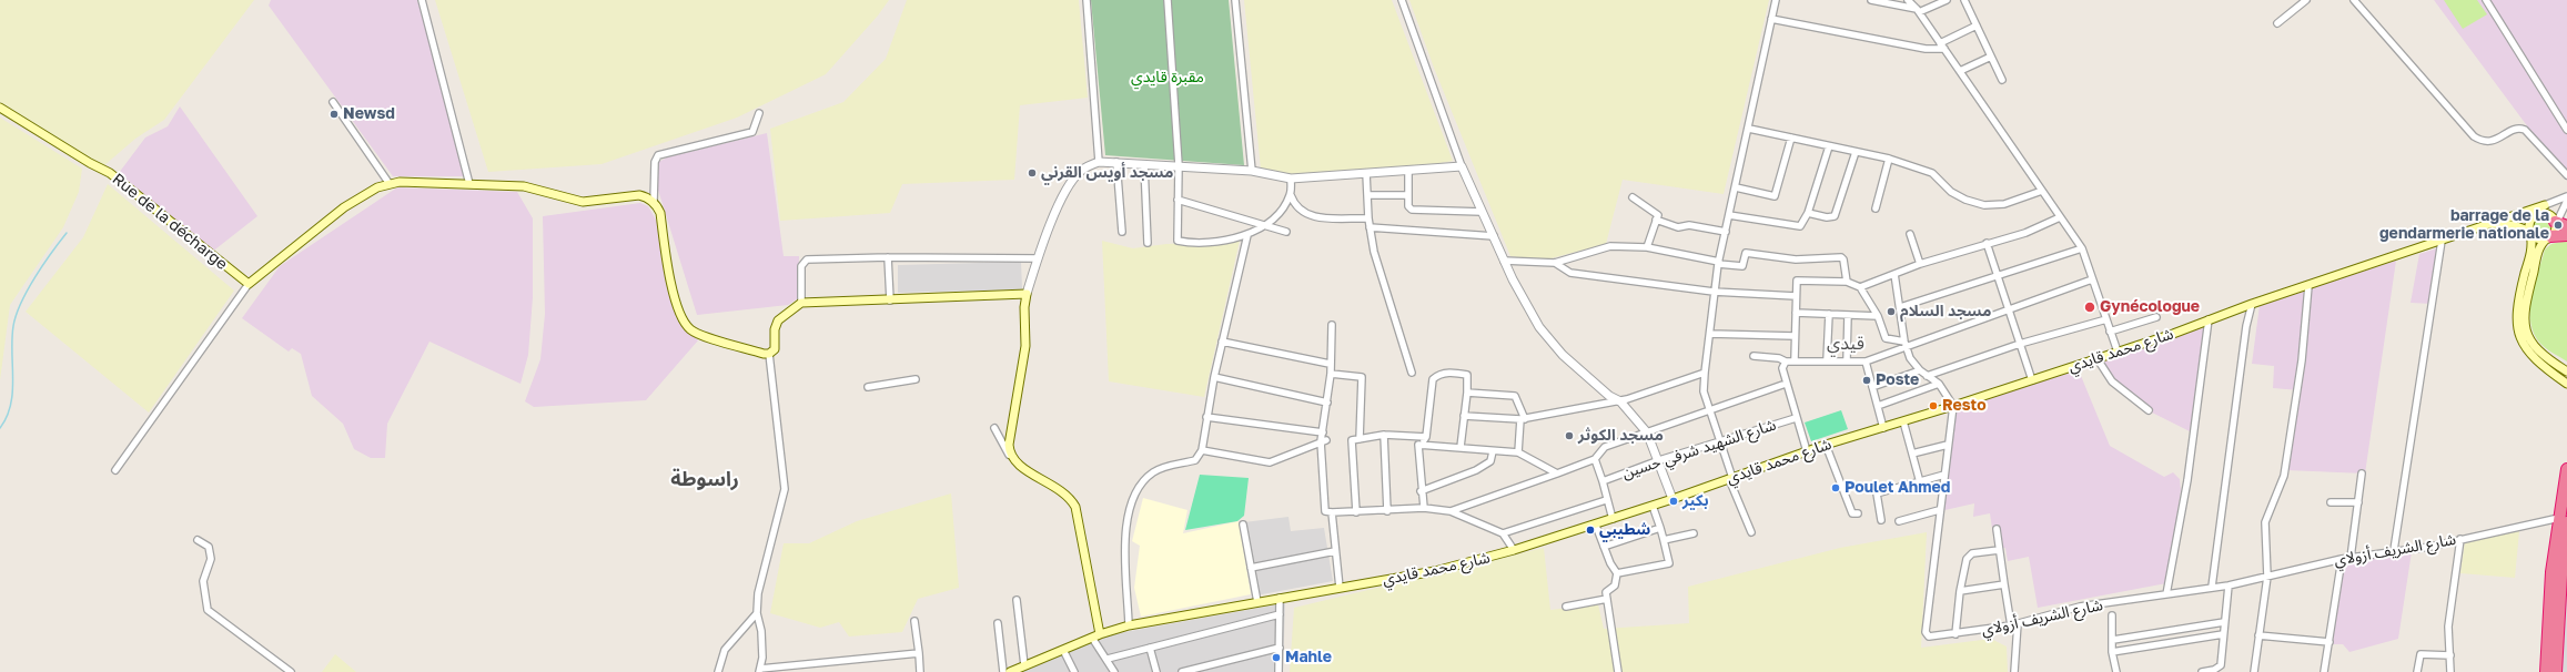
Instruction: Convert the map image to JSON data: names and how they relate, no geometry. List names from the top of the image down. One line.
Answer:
{"streets":{"main road":["Rue de la décharge","شارع محمد قايدي"],"street":["شارع الشهيد شرفي حسين","شارع الشريف أزولاي"]},"crossings":[["شارع محمد قايدي","شارع الشريف أزولاي"]],"districts":["قيدي","راسوطة"],"parks":["مقبرة قايدي"],"places":["Newsd","مسجد أويس القرني","barrage de la gendarmerie nationale","Gynécologue","مسجد السلام","Poste","Resto","مسجد الكوثر","Poulet Ahmed","بكير","شطيبي","Mahle"]}
